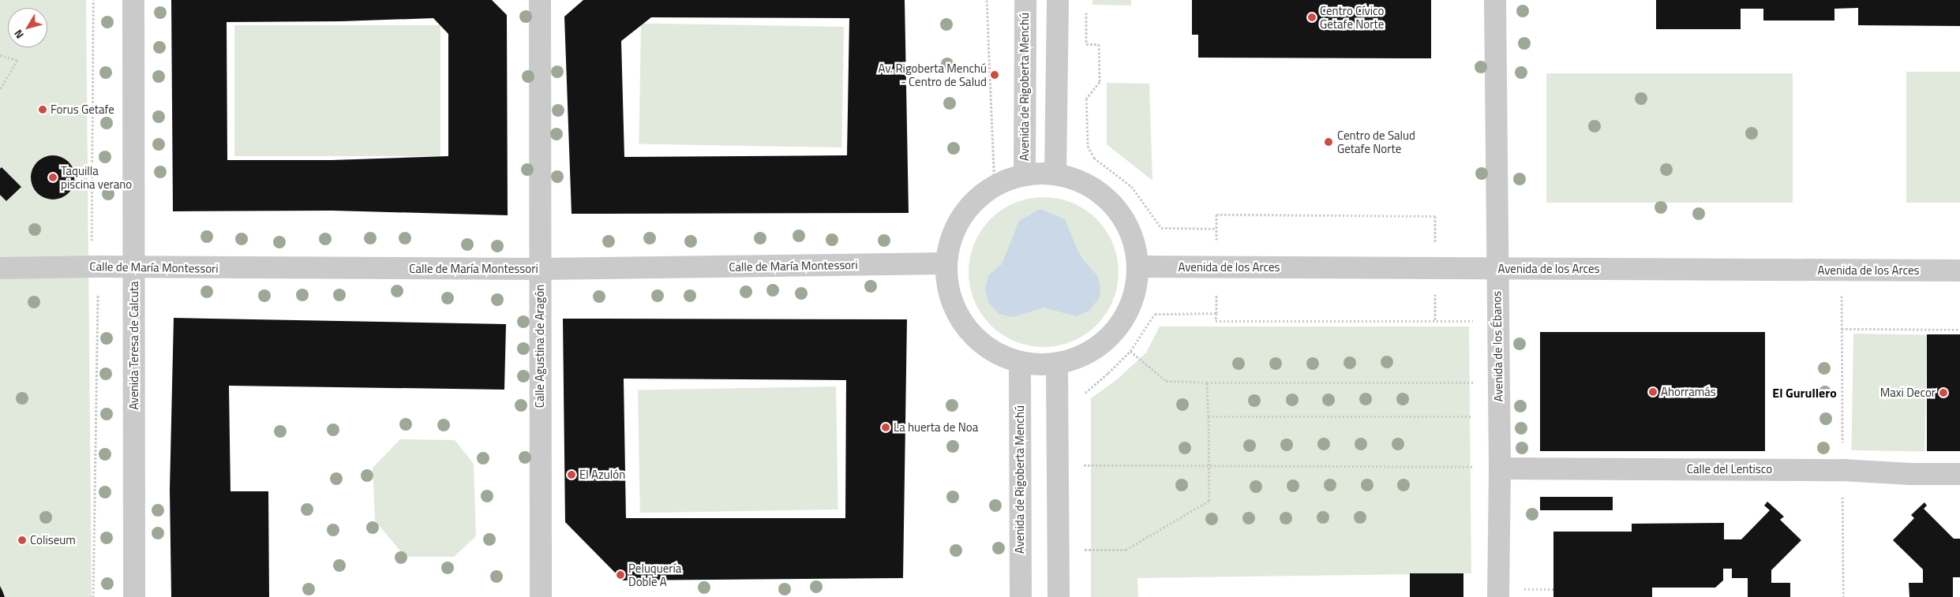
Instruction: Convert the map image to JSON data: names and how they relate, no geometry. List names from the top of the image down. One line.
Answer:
{"streets":{"street":["Avenida de Rigoberta Menchú","Calle de María Montessori","Avenida de los Arces","Avenida Teresa de Calcuta","Calle Agustina de Aragón","Avenida de los Ébanos","Calle del Lentisco"]},"crossings":[["Calle de María Montessori","Avenida Teresa de Calcuta"],["Calle de María Montessori","Calle Agustina de Aragón"],["Avenida de los Arces","Avenida de los Ébanos"],["Avenida de los Ébanos","Calle del Lentisco"]],"districts":["El Gurullero"],"places":["Centro Cívico Getafe Norte","Av. Rigoberta Menchú - Centro de Salud","Forus Getafe","Centro de Salud Getafe Norte","Taquilla piscina verano","Ahorramás","Maxi Decor","La huerta de Noa","El Azulón","Coliseum","Peluquería Doble A"],"north":"bottom left"}
